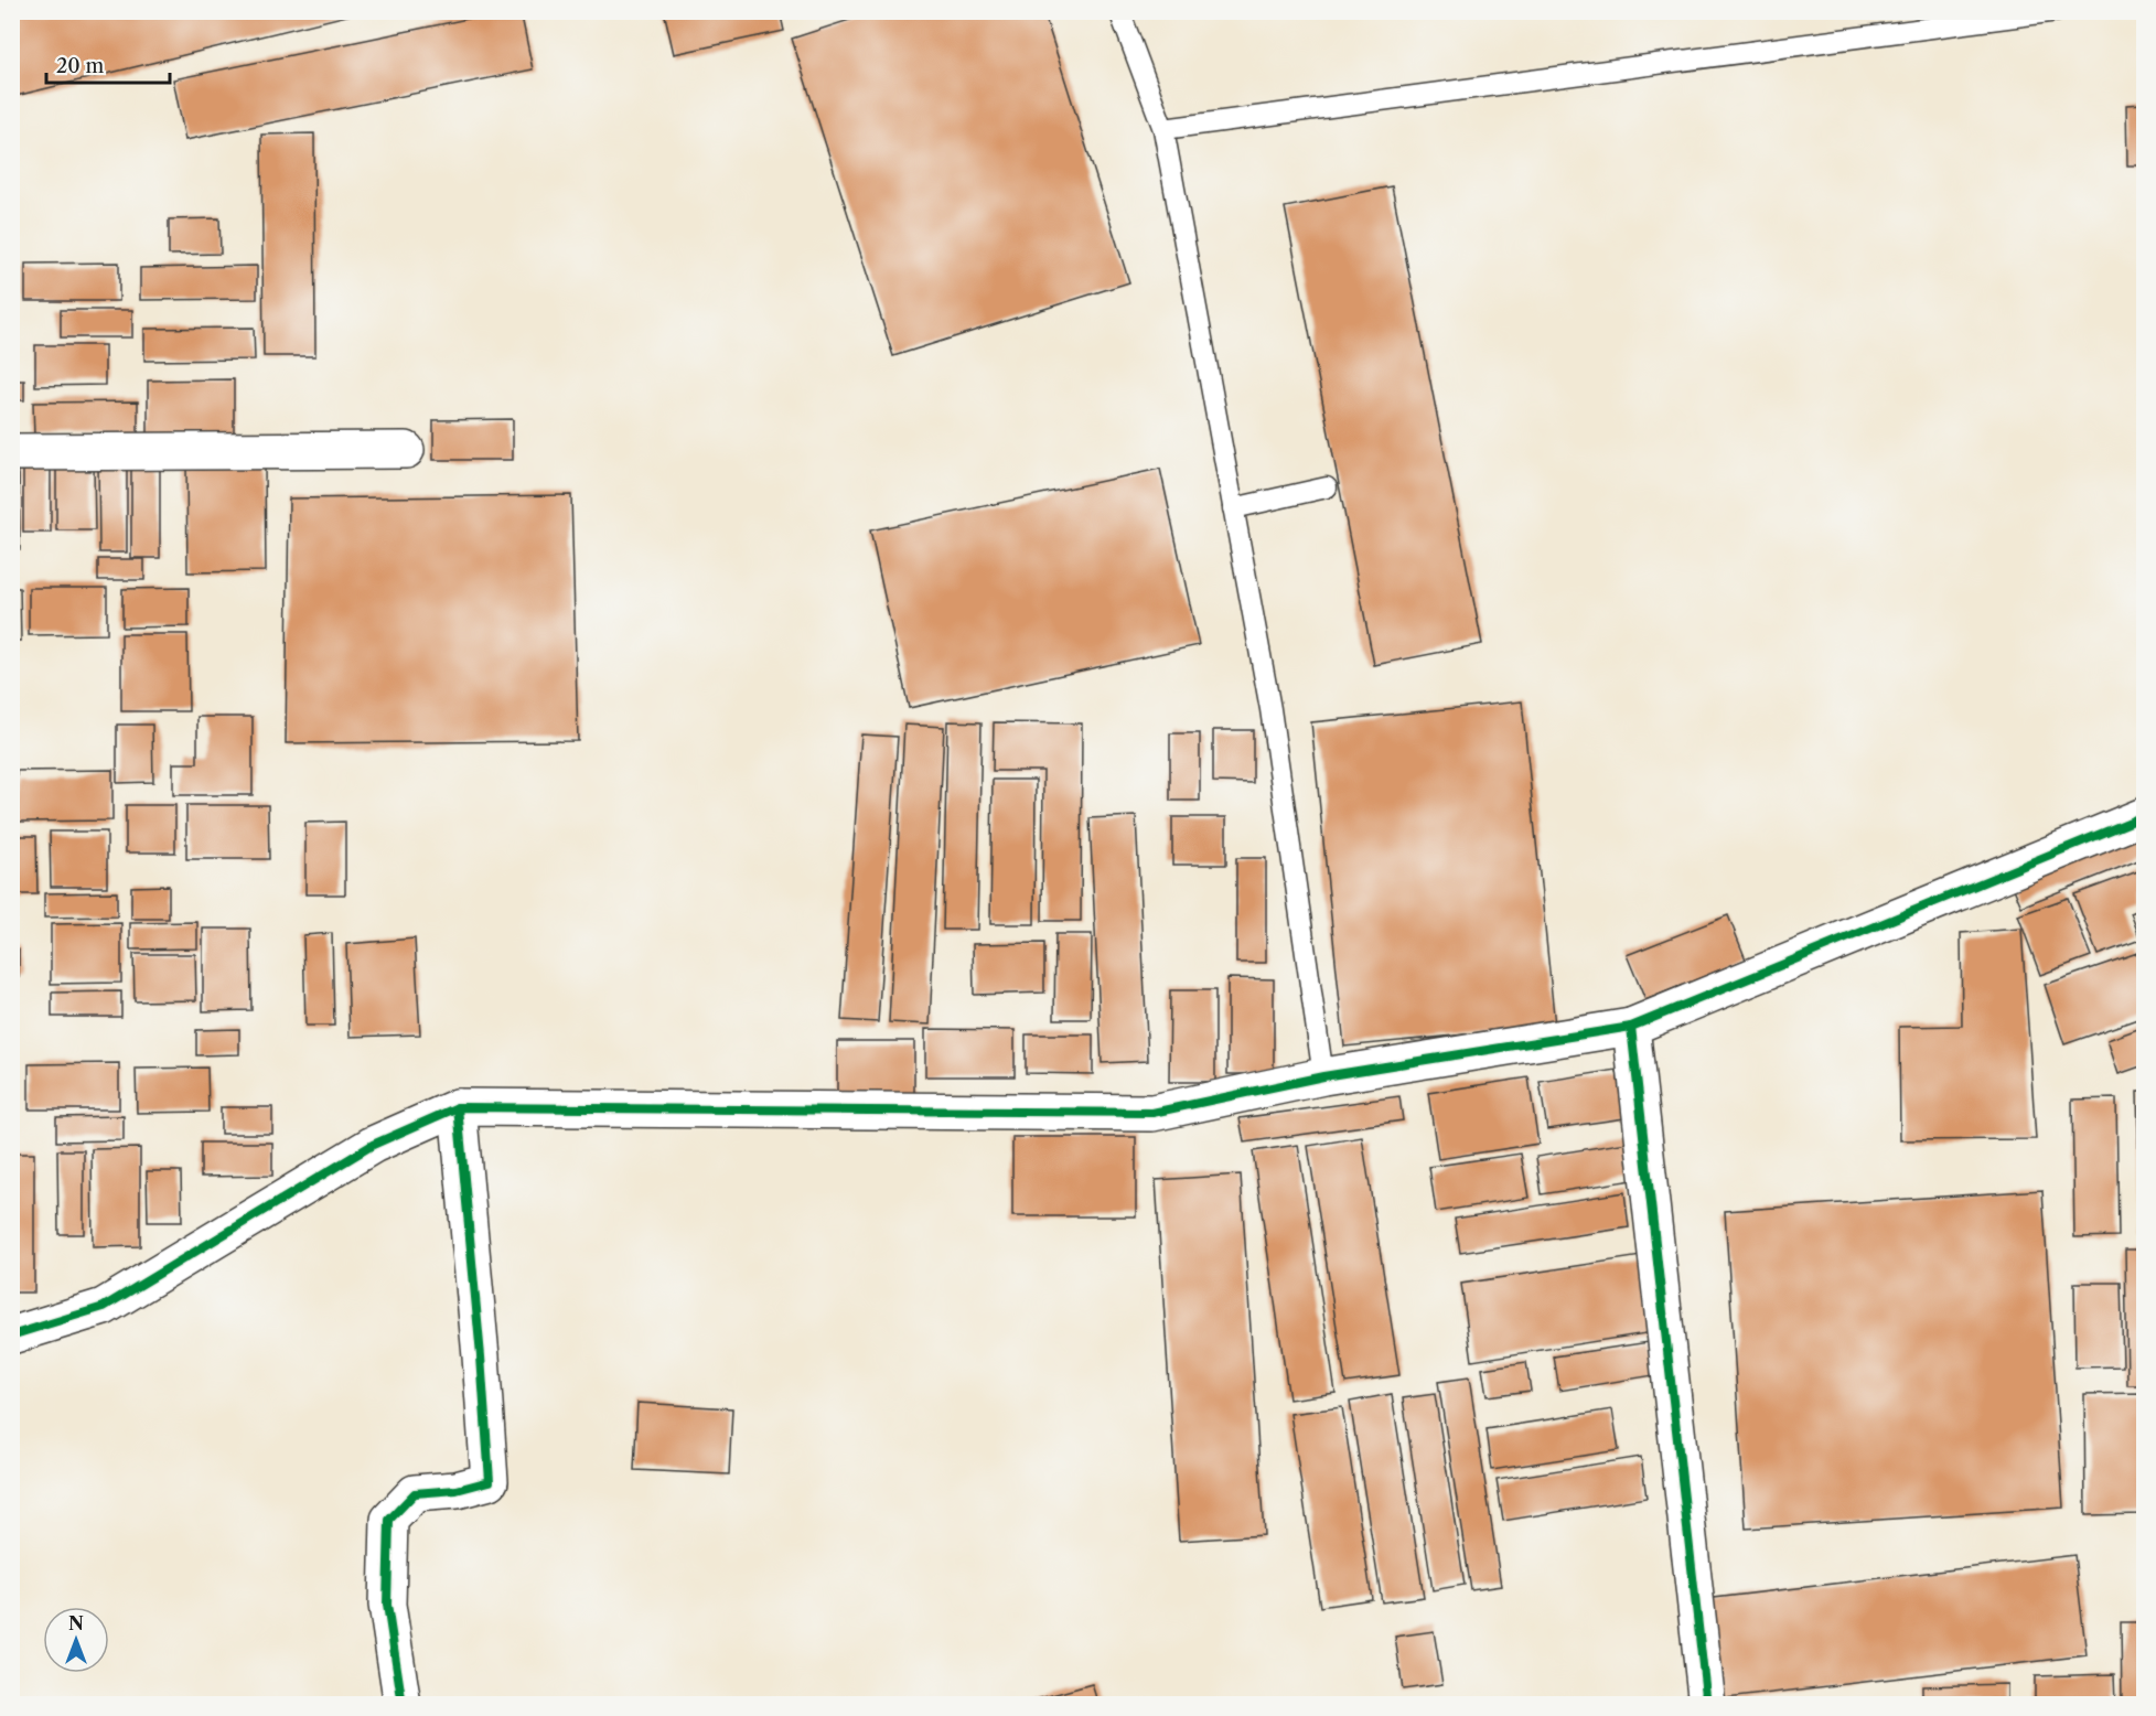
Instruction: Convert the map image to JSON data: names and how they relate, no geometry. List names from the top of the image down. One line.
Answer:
{"scale_bar":"20 m","north":"top"}
